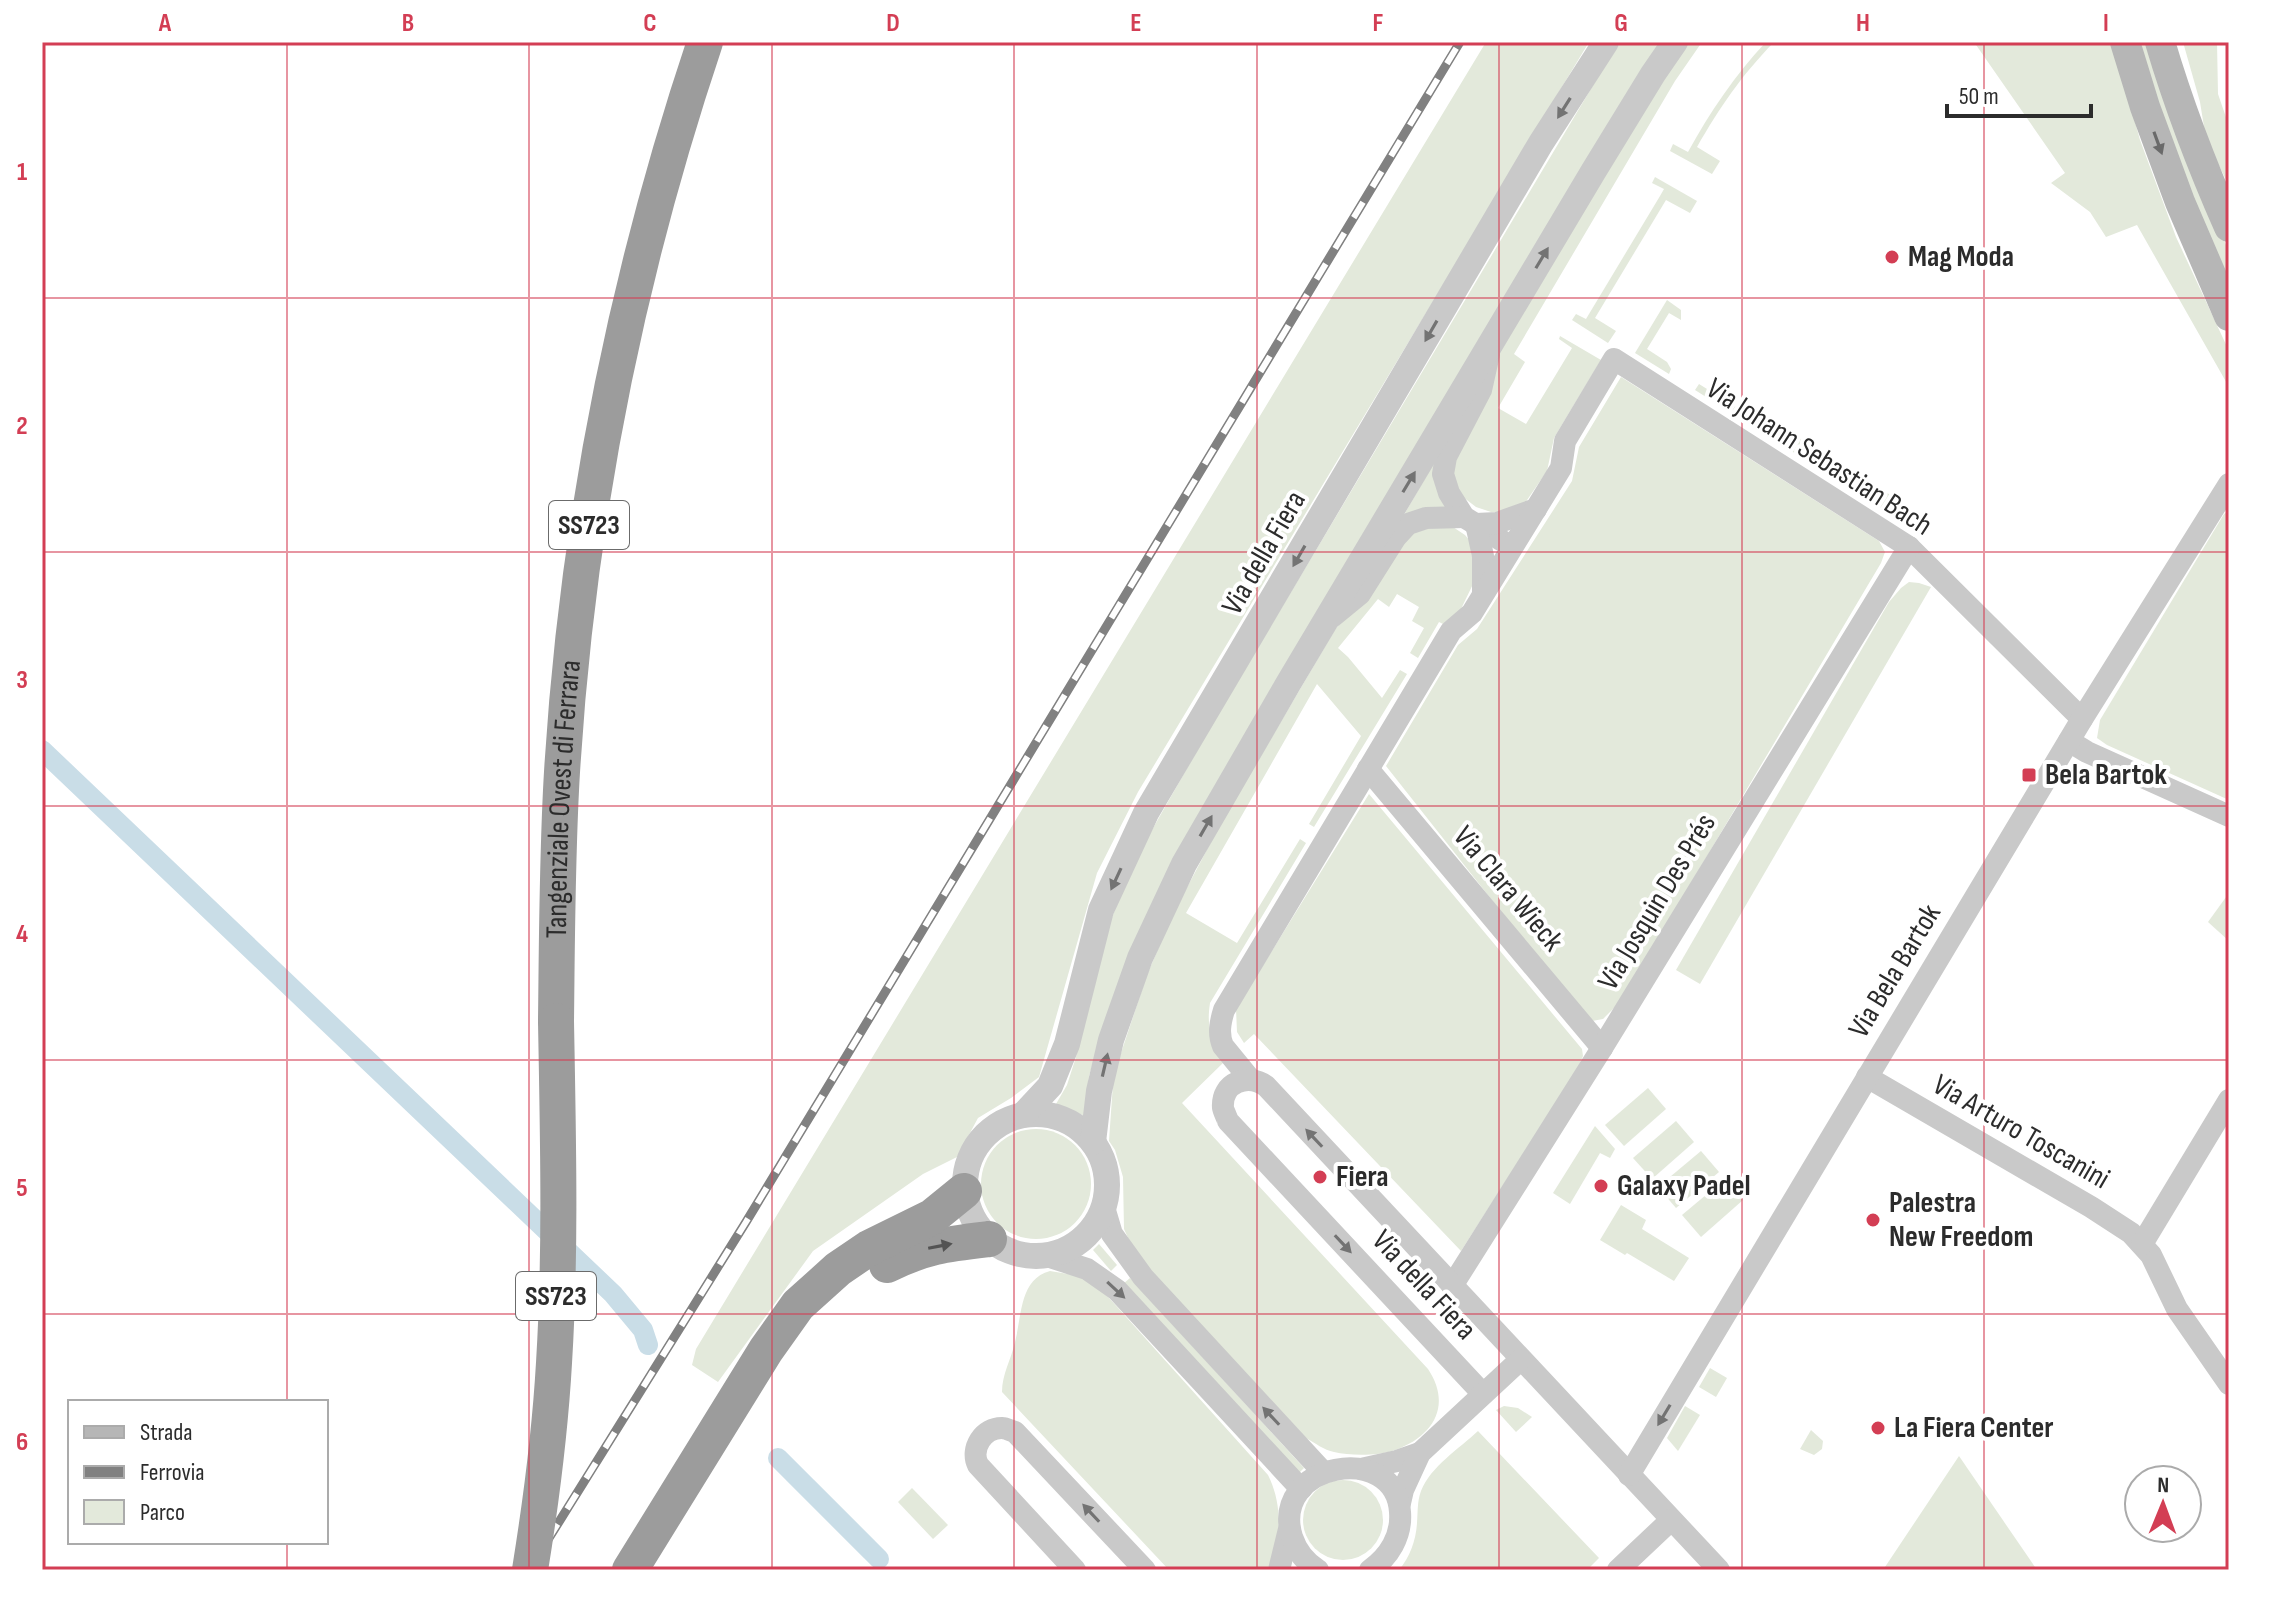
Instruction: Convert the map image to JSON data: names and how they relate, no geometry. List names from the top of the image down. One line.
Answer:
{"streets":{"highway":["SS723","Tangenziale Ovest di Ferrara"],"street":["Via Johann Sebastian Bach","Via della Fiera","Via Clara Wieck","Via Josquin Des Prés","Via Bela Bartok","Via Arturo Toscanini"]},"crossings":[["Via Johann Sebastian Bach","Via della Fiera"],["Via Johann Sebastian Bach","Via Josquin Des Prés"],["Via Johann Sebastian Bach","Via Bela Bartok"],["Via della Fiera","Via Clara Wieck"],["Via della Fiera","Via Josquin Des Prés"],["Via della Fiera","Via Bela Bartok"],["Via Clara Wieck","Via Josquin Des Prés"],["Via Bela Bartok","Via Arturo Toscanini"]],"one_way":["Via Bela Bartok"],"places":{"other":["Mag Moda","Fiera","Galaxy Padel","Palestra New Freedom","La Fiera Center"],"transit":["Bela Bartok"]},"legend":["Strada","Ferrovia","Parco"],"scale_bar":"50 m","north":"top","grid":{"columns":["A","B","C","D","E","F","G","H","I"],"rows":["1","2","3","4","5","6"]}}
